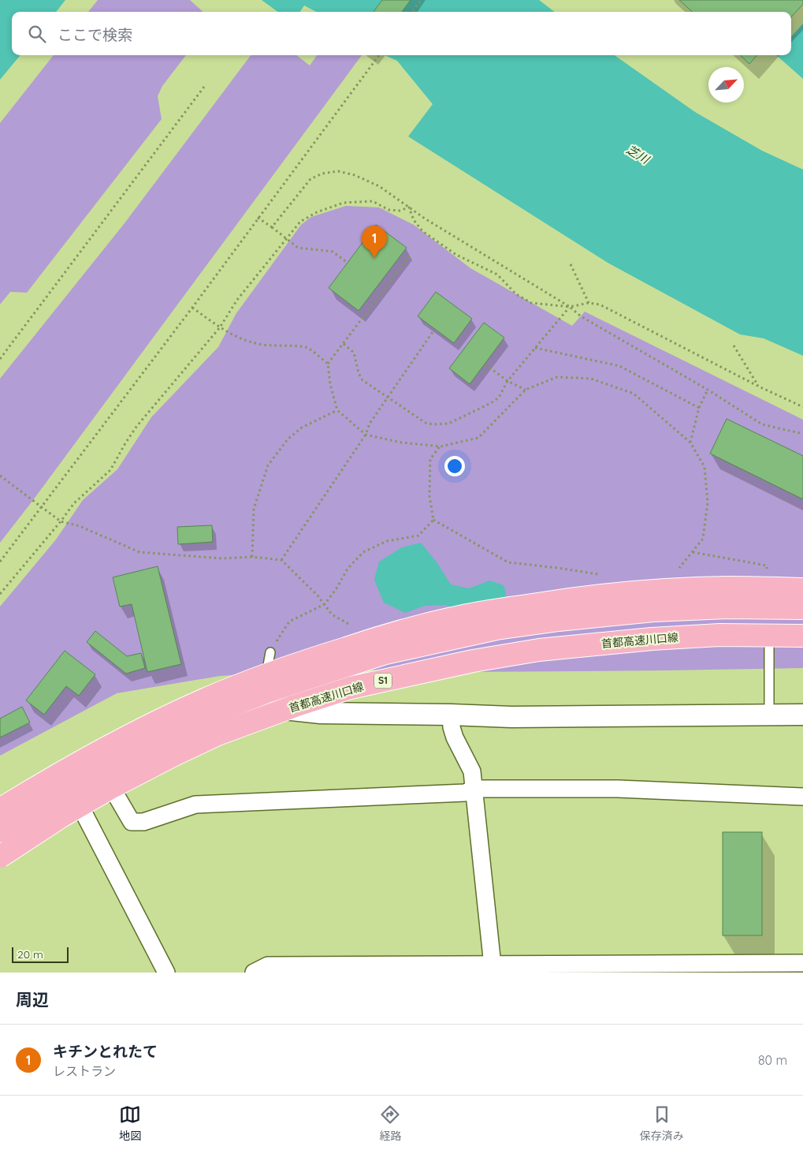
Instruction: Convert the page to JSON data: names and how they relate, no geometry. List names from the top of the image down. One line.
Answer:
{"streets":{"highway":["首都高速川口線","S1"]},"water":["芝川"],"scale_bar":"20 m","north":"top right","page":{"search":"ここで検索","pins":"1","scale":"20 m","heading":"周辺","list":[{"mark":"1","name":"キチンとれたて","note":"レストラン","value":"80 m"}],"nav":["地図","経路","保存済み"]}}
